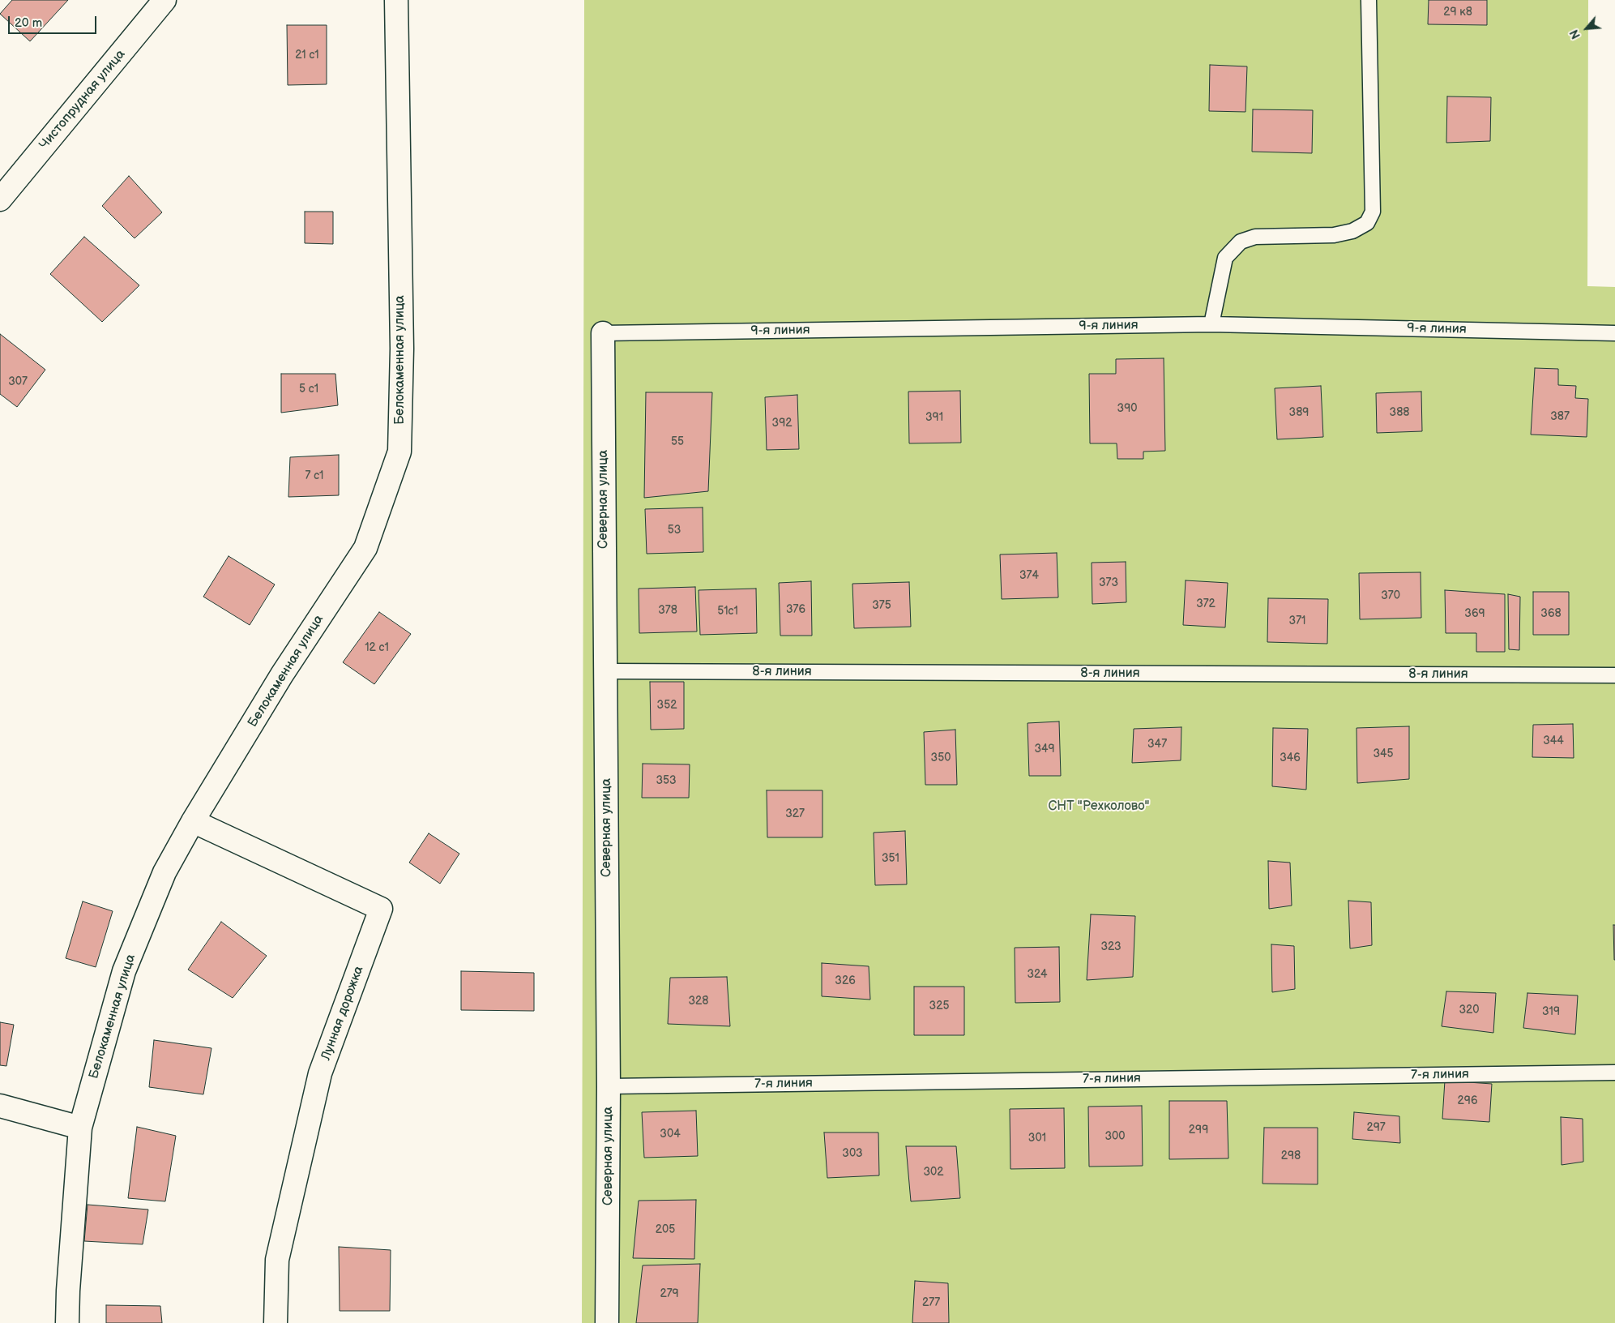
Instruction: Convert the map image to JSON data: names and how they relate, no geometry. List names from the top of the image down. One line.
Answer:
{"streets":{"street":["Чистопрудная улица","Белокаменная улица","Северная улица","Лунная дорожка"],"lane":["9-я линия","8-я линия","7-я линия"]},"crossings":[["9-я линия","Северная улица"],["Белокаменная улица","Лунная дорожка"],["Северная улица","8-я линия"],["Северная улица","7-я линия"]],"parks":["СНТ \"Рехколово\""],"house_numbers":["29 к8","21 с1","307","5 с1","390","389","388","387","391","392","55","7 с1","53","374","373","370","372","375","376","378","51с1","369","368","371","12 с1","352","344","347","349","345","350","346","353","327","351","323","324","326","328","325","320","319","296","297","299","304","300","301","303","298","302","205","279","277"],"scale_bar":"20 m","north":"bottom left"}
